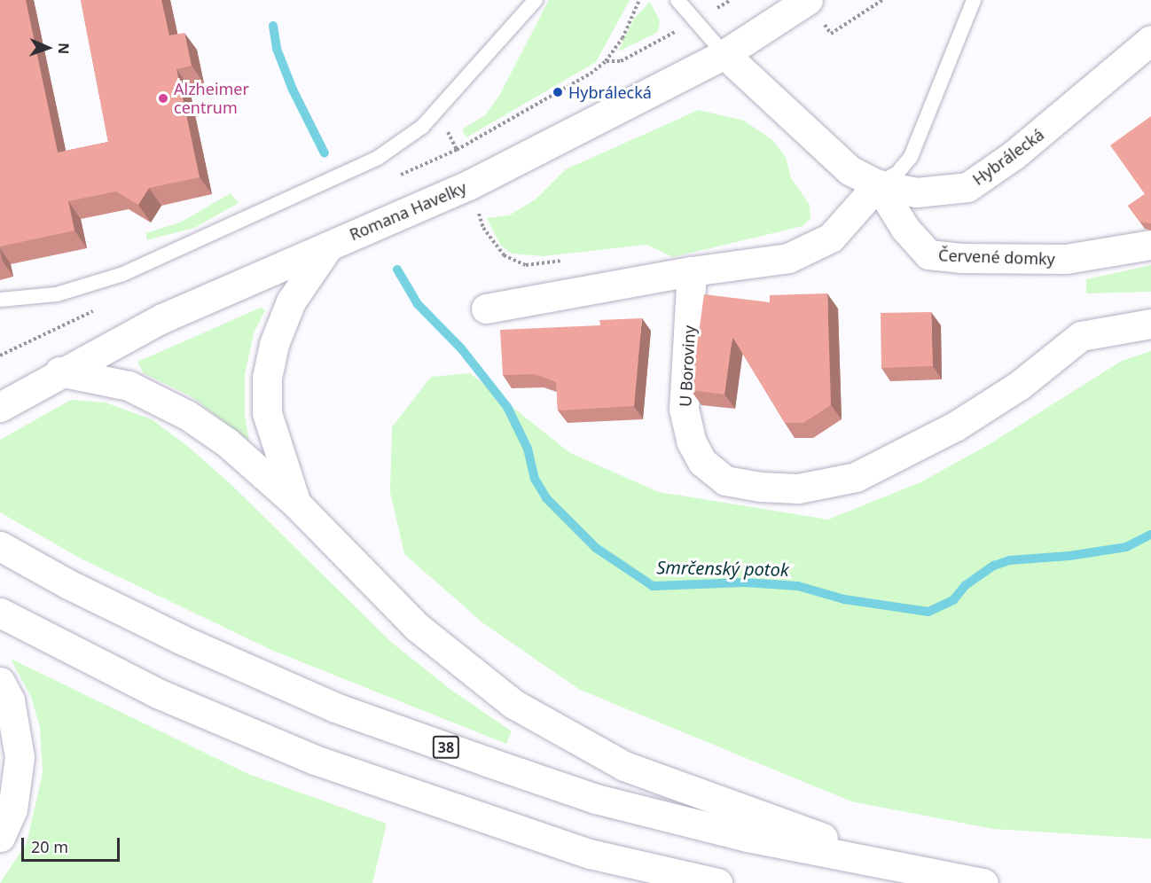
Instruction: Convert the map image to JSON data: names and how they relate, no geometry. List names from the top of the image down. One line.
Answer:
{"streets":{"main road":["Hybrálecká","Romana Havelky","Červené domky","U Boroviny","38"]},"crossings":[["Hybrálecká","Romana Havelky"],["Hybrálecká","Červené domky"]],"water":["Smrčenský potok"],"places":["Hybrálecká","Alzheimer centrum"],"scale_bar":"20 m","north":"right"}
